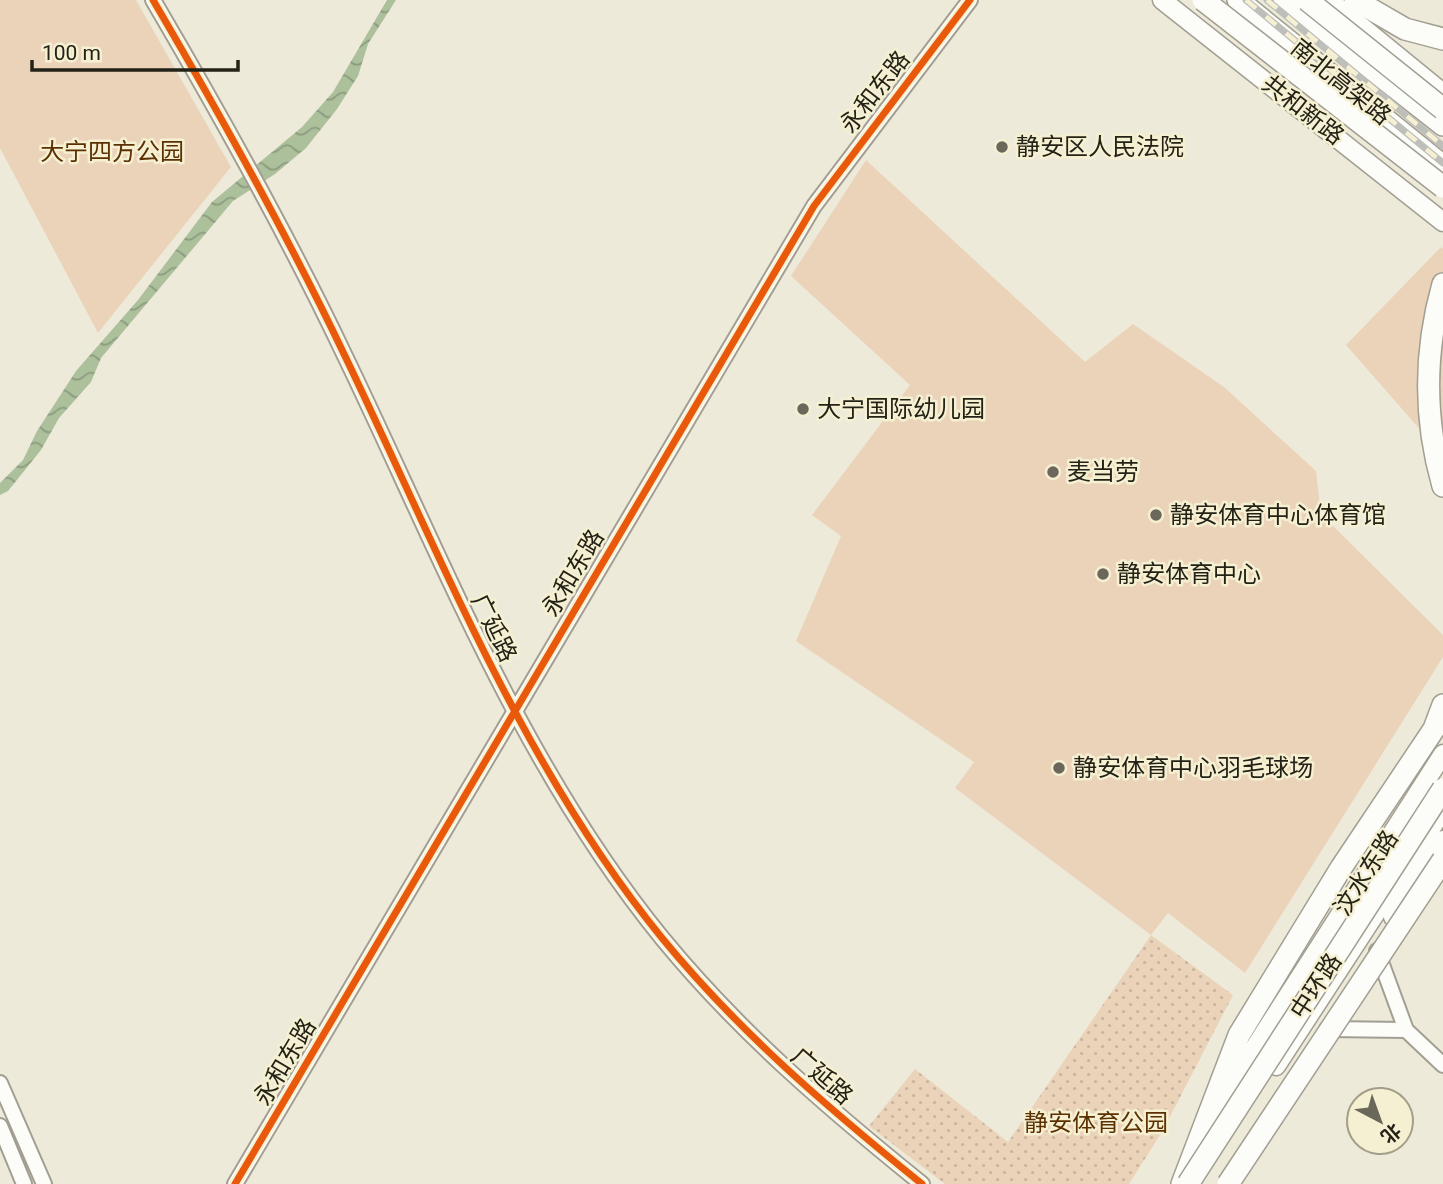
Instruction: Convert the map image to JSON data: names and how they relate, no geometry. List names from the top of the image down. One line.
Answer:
{"streets":{"highway":["南北高架路","中环路"],"main road":["共和新路","汶水东路"],"street":["永和东路","广延路"]},"crossings":[["永和东路","广延路"],["汶水东路","中环路"]],"parks":["大宁四方公园","静安体育公园"],"places":["静安区人民法院","大宁国际幼儿园","麦当劳","静安体育中心体育馆","静安体育中心","静安体育中心羽毛球场"],"scale_bar":"100 m","north":"bottom right"}
